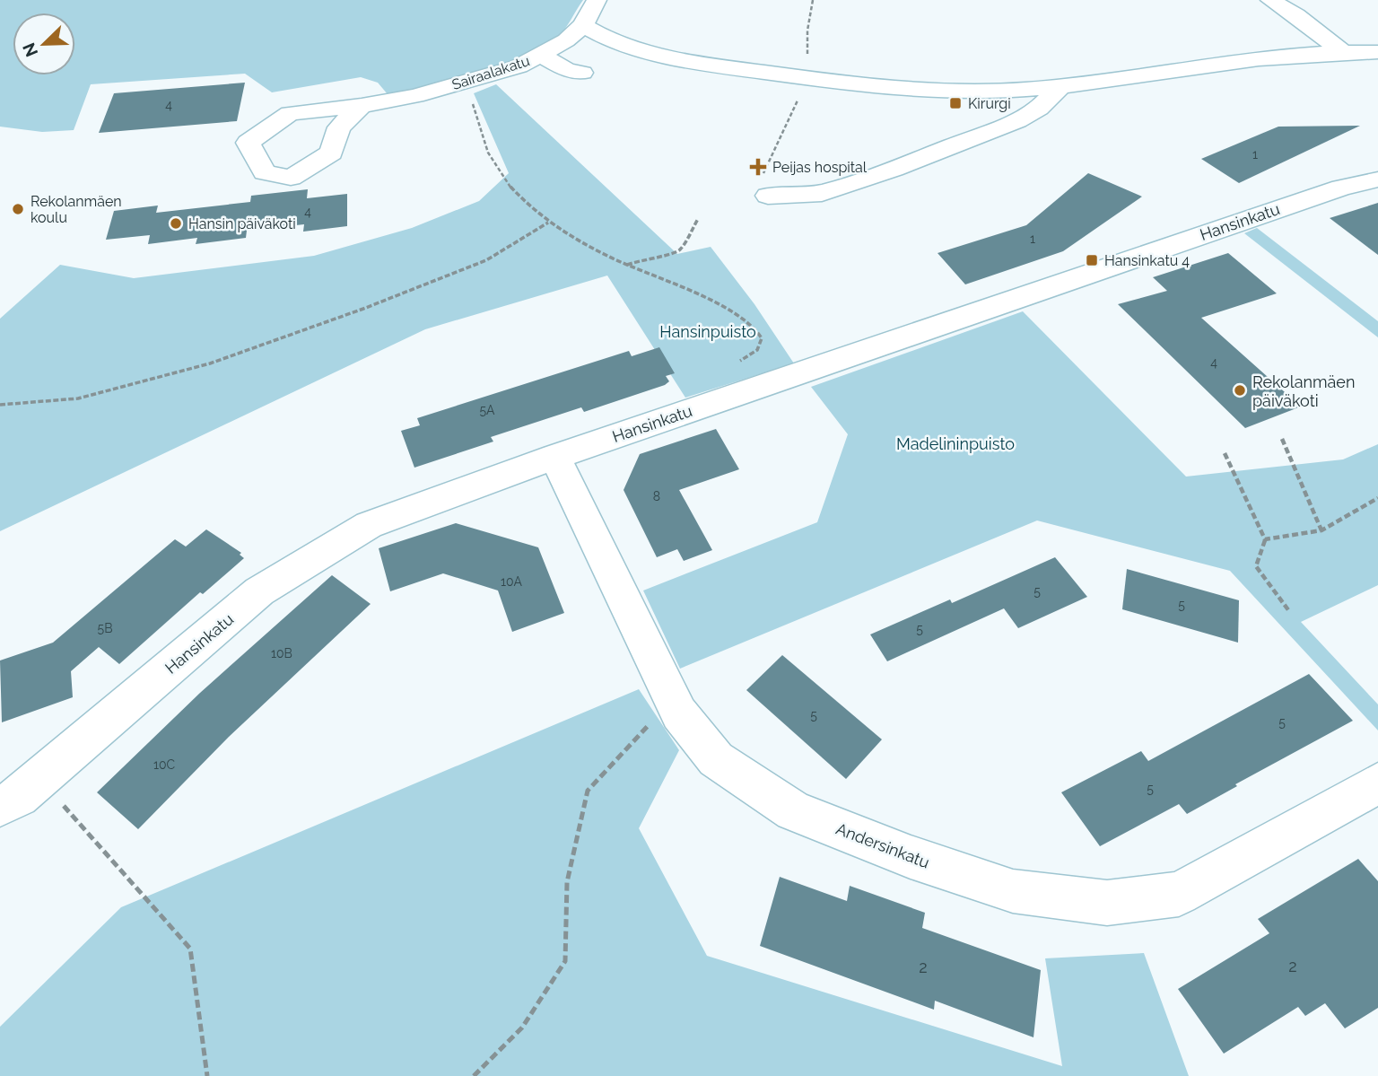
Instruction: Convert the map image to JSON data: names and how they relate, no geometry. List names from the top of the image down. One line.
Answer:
{"streets":{"street":["Sairaalakatu","Hansinkatu","Andersinkatu"]},"crossings":[["Hansinkatu","Andersinkatu"]],"parks":["Hansinpuisto","Madelininpuisto"],"places":{"transit":["Kirurgi","Hansinkatu 4"],"health":["Peijas hospital"],"other":["Rekolanmäen koulu","Hansin päiväkoti","Rekolanmäen päiväkoti"]},"house_numbers":["4","1","4","1","4","5A","8","10A","5","5","5B","5","10B","5","5","10C","5","2","2"],"north":"bottom left"}
